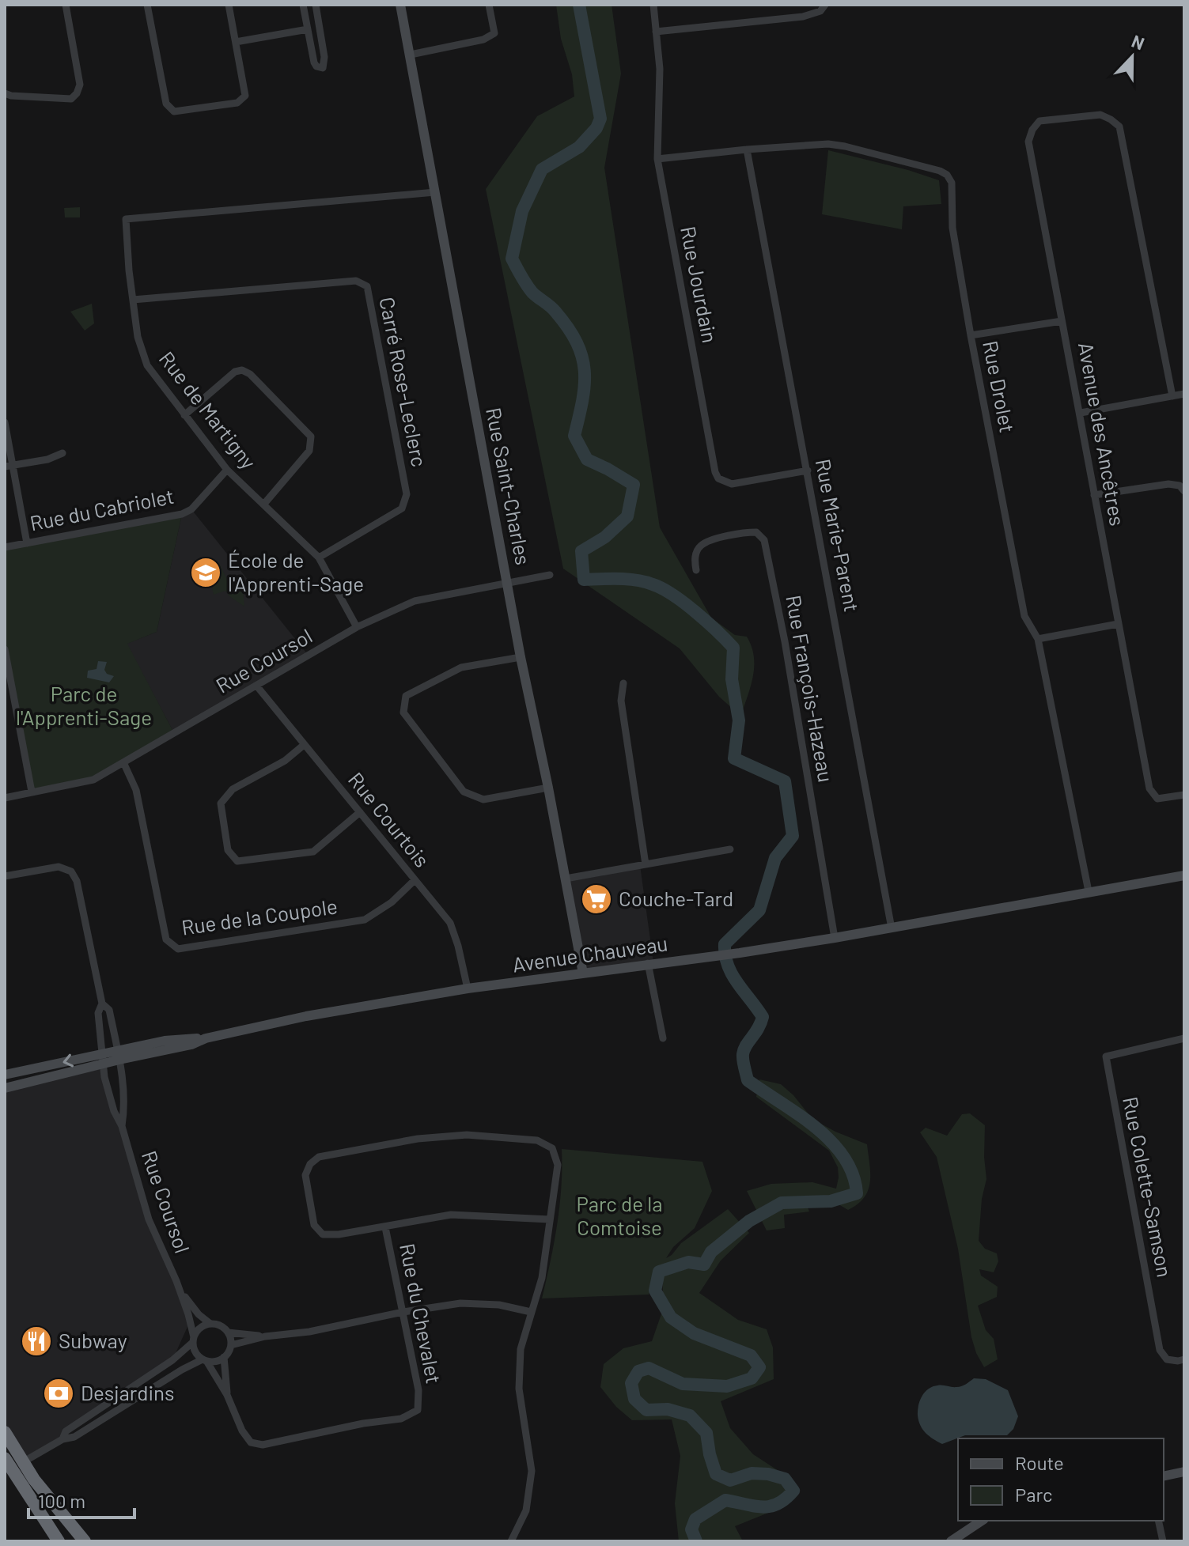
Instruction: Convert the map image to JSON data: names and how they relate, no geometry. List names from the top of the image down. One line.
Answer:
{"streets":{"main road":["Rue Saint-Charles","Avenue Chauveau"],"street":["Rue Jourdain","Carré Rose-Leclerc","Rue Drolet","Rue de Martigny","Avenue des Ancêtres","Rue du Cabriolet","Rue Marie-Parent","Rue Coursol","Rue François-Hazeau","Rue Courtois","Rue de la Coupole","Rue Colette-Samson","Rue du Chevalet"]},"crossings":[["Rue Jourdain","Rue Drolet"],["Rue Jourdain","Rue Marie-Parent"],["Carré Rose-Leclerc","Rue de Martigny"],["Rue Drolet","Rue Marie-Parent"],["Rue Drolet","Avenue Chauveau"],["Rue de Martigny","Rue Saint-Charles"],["Rue de Martigny","Rue du Cabriolet"],["Rue de Martigny","Rue Coursol"],["Rue Saint-Charles","Rue Coursol"],["Rue Saint-Charles","Avenue Chauveau"],["Rue Marie-Parent","Avenue Chauveau"],["Rue Coursol","Rue Courtois"],["Rue Coursol","Rue de la Coupole"],["Rue Coursol","Avenue Chauveau"],["Rue Coursol","Rue du Chevalet"],["Rue François-Hazeau","Avenue Chauveau"],["Rue Courtois","Rue de la Coupole"],["Rue Courtois","Avenue Chauveau"]],"parks":["Parc de l'Apprenti-Sage","Parc de la Comtoise"],"places":{"school or university":["École de l'Apprenti-Sage"],"supermarket":["Couche-Tard"],"restaurant":["Subway"],"bank":["Desjardins"]},"legend":["Route","Parc"],"scale_bar":"100 m","north":"top"}
